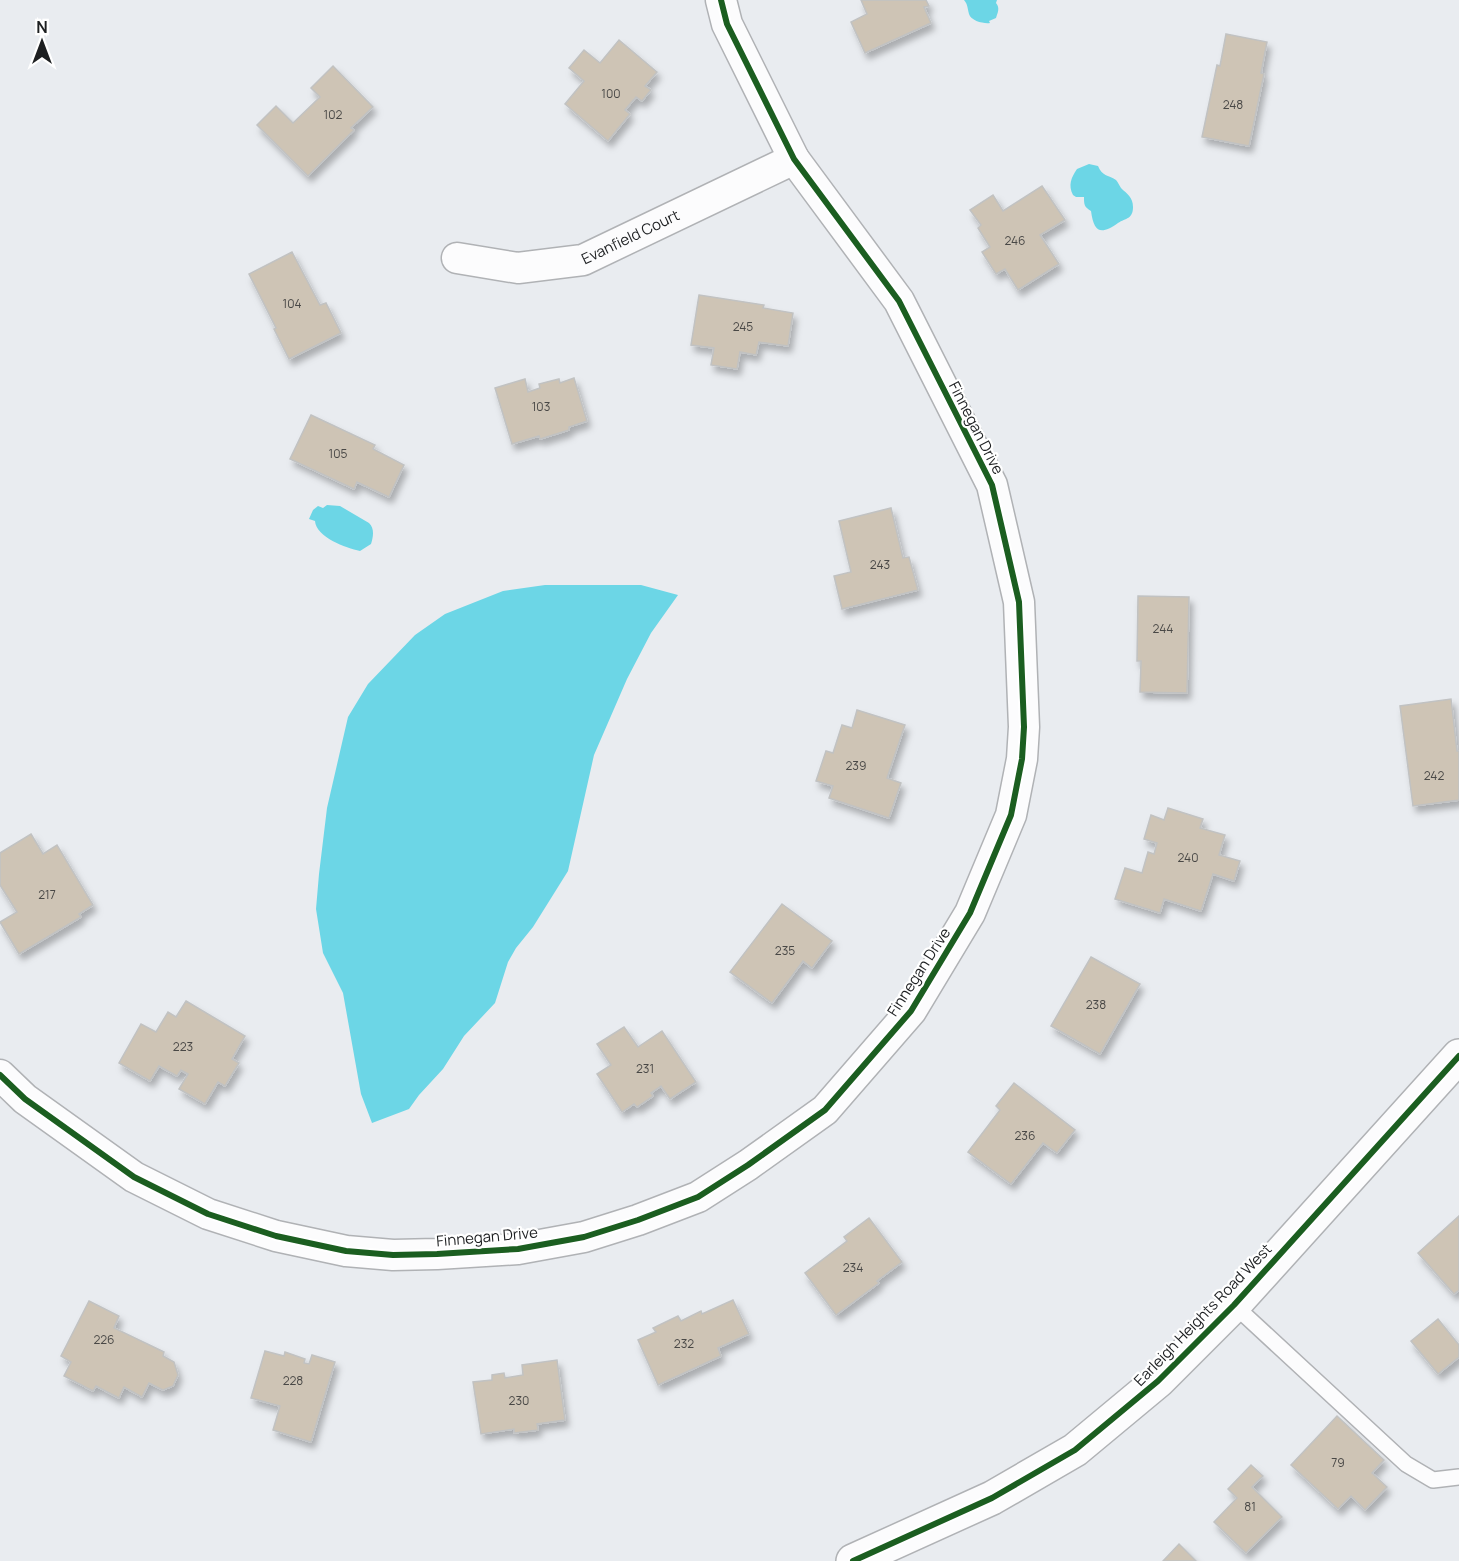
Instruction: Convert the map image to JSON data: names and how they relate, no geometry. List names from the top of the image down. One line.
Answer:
{"streets":{"street":["Evanfield Court","Finnegan Drive","Earleigh Heights Road West"]},"crossings":[["Evanfield Court","Finnegan Drive"]],"house_numbers":["100","248","102","246","104","245","103","105","243","244","239","242","240","217","235","238","223","231","236","234","226","232","228","230","79","81"],"north":"top"}
